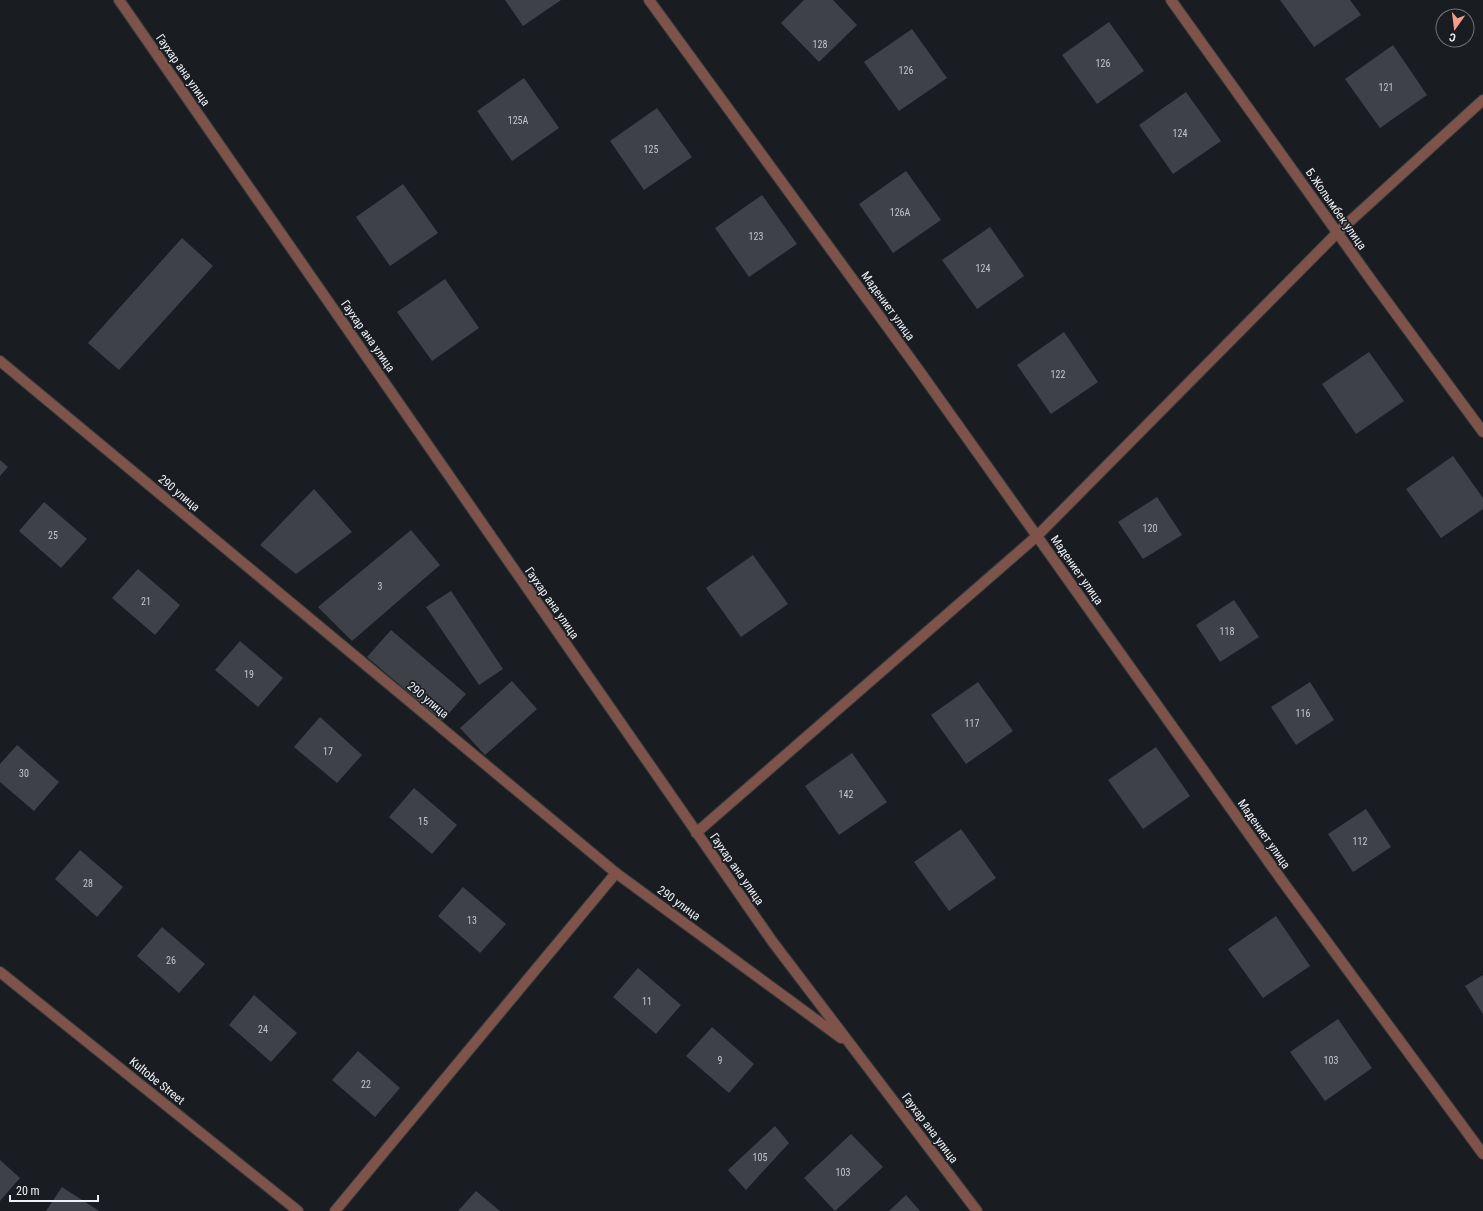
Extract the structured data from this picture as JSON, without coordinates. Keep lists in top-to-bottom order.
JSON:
{
  "streets": {
    "street": [
      "Гаухар ана улица",
      "Б.Жолымбек улица",
      "Мадениет улица",
      "290 улица",
      "Kultobe Street"
    ]
  },
  "crossings": [
    ["Гаухар ана улица", "290 улица"]
  ],
  "house_numbers": [
    "128",
    "126",
    "126",
    "121",
    "125А",
    "124",
    "125",
    "126А",
    "123",
    "124",
    "122",
    "120",
    "25",
    "3",
    "21",
    "118",
    "19",
    "116",
    "117",
    "17",
    "30",
    "142",
    "15",
    "112",
    "28",
    "13",
    "26",
    "11",
    "24",
    "9",
    "103",
    "22",
    "105",
    "103"
  ],
  "scale_bar": "20 m",
  "north": "bottom"
}
